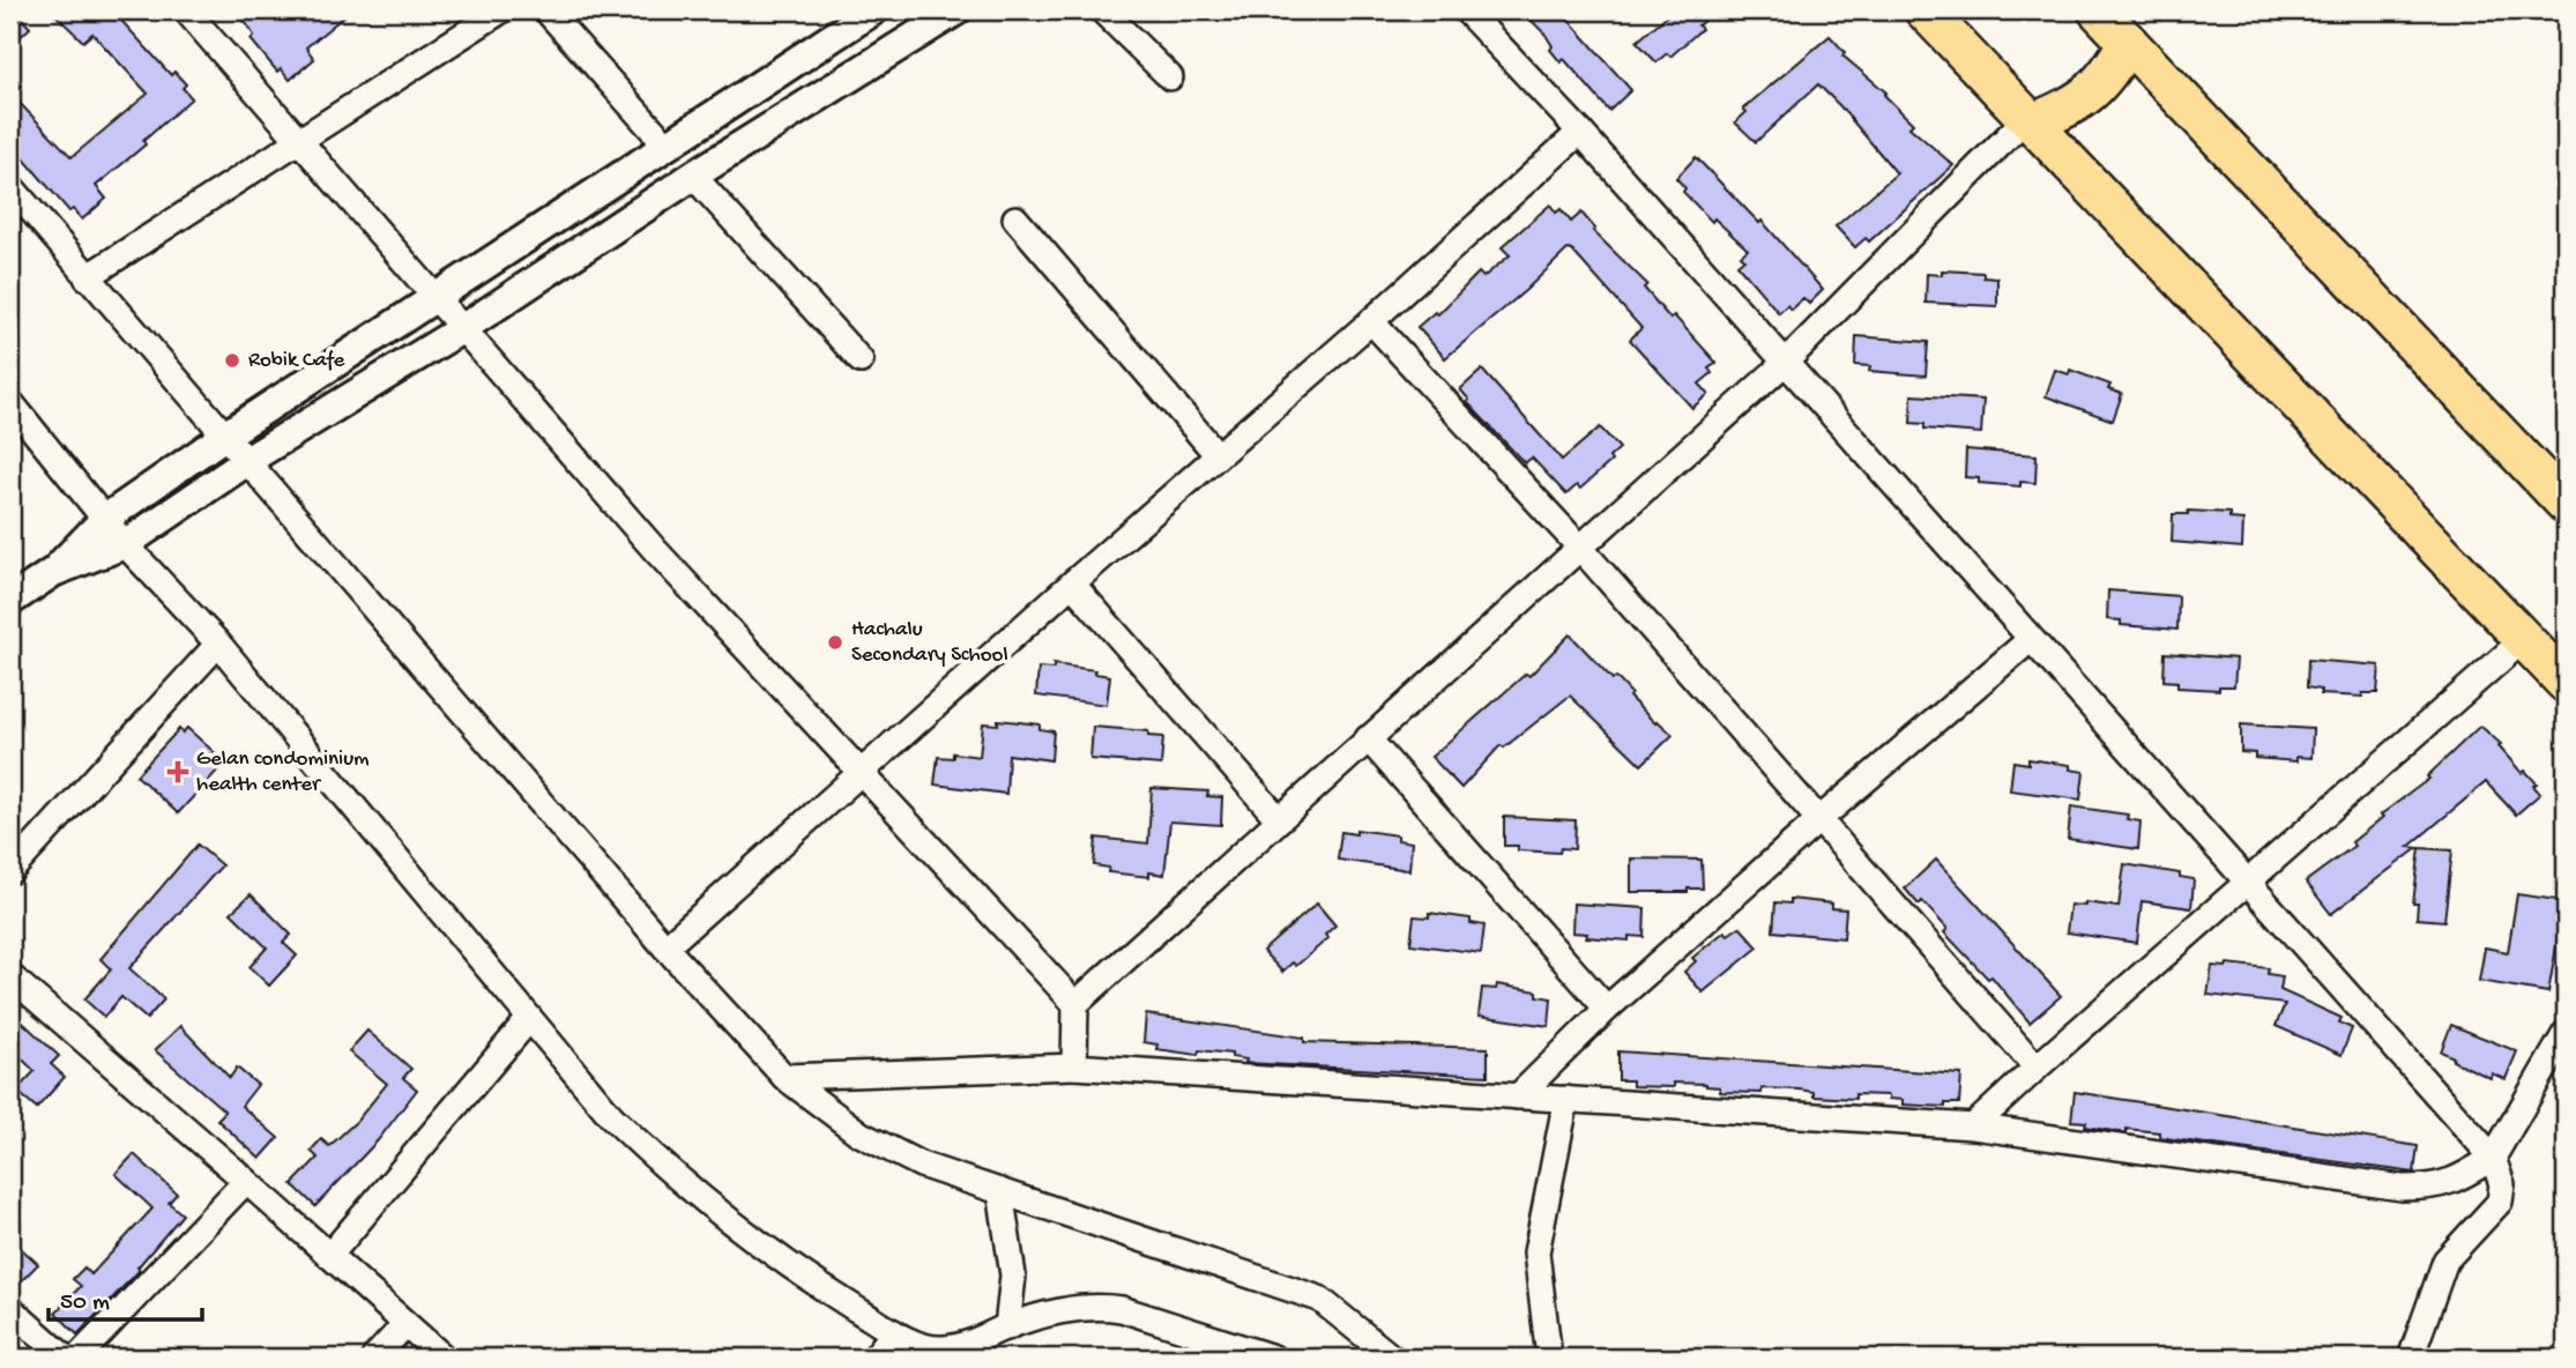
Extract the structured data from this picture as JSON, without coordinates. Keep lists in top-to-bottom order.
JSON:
{
  "places": {
    "other": ["Robik Cafe", "Hachalu Secondary School"],
    "health": ["Gelan condominium health center"]
  },
  "scale_bar": "50 m"
}
